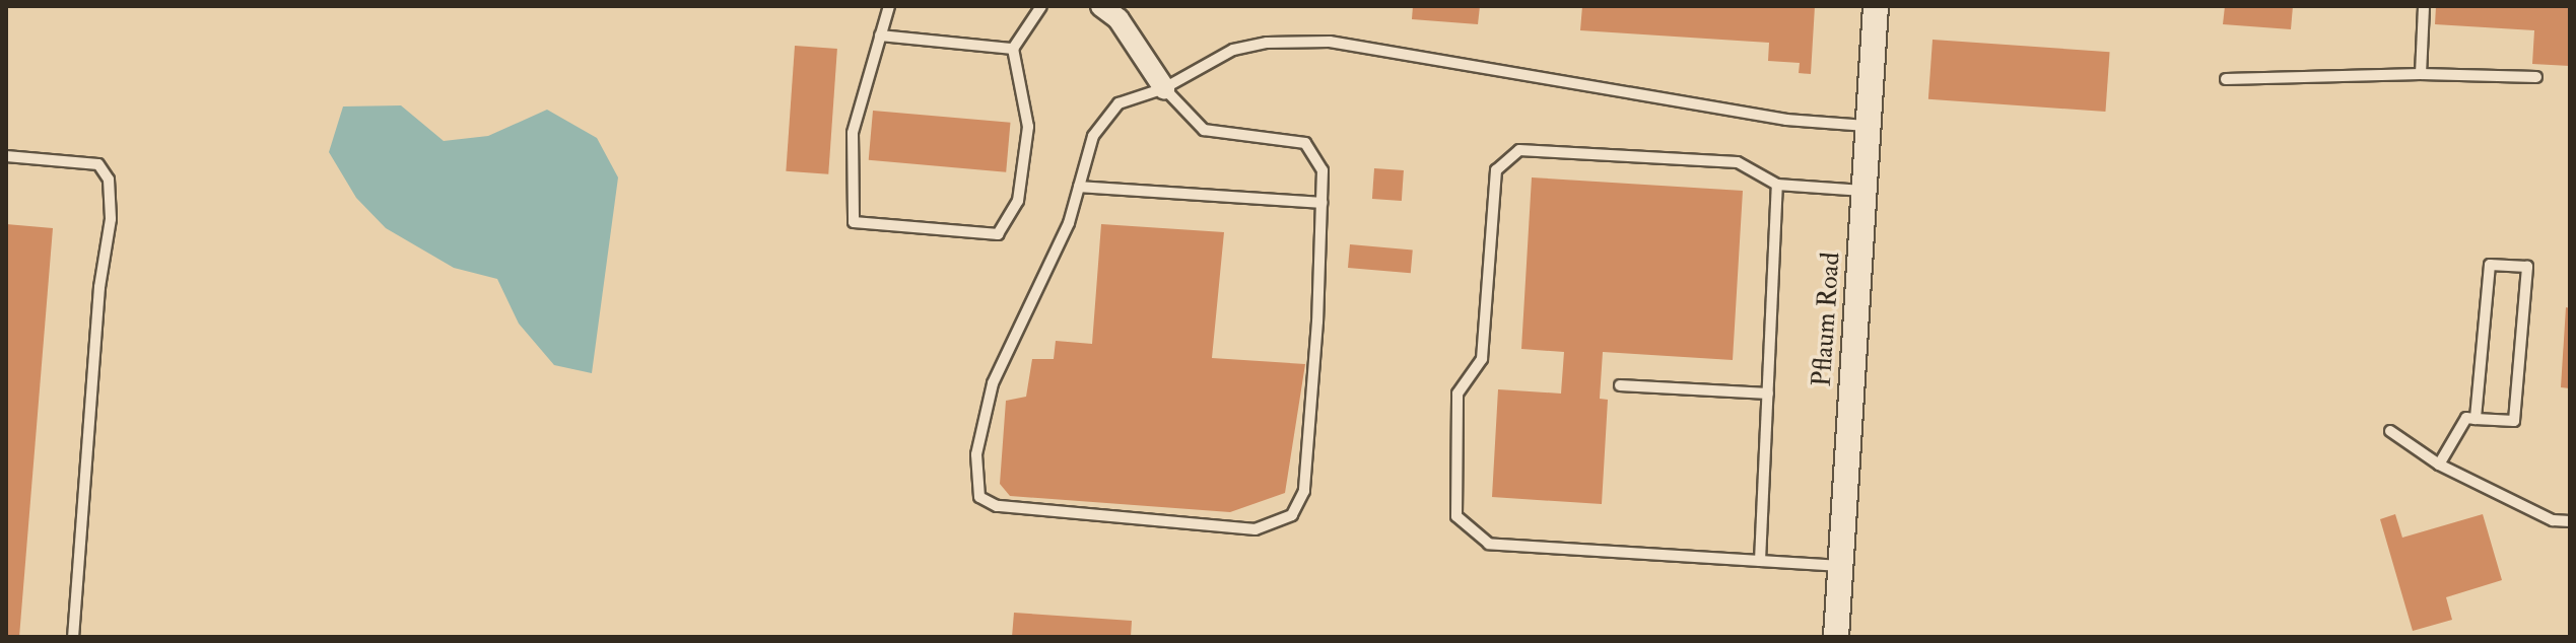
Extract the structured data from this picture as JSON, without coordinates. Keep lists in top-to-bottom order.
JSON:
{
  "streets": {
    "street": ["Pflaum Road"]
  }
}
